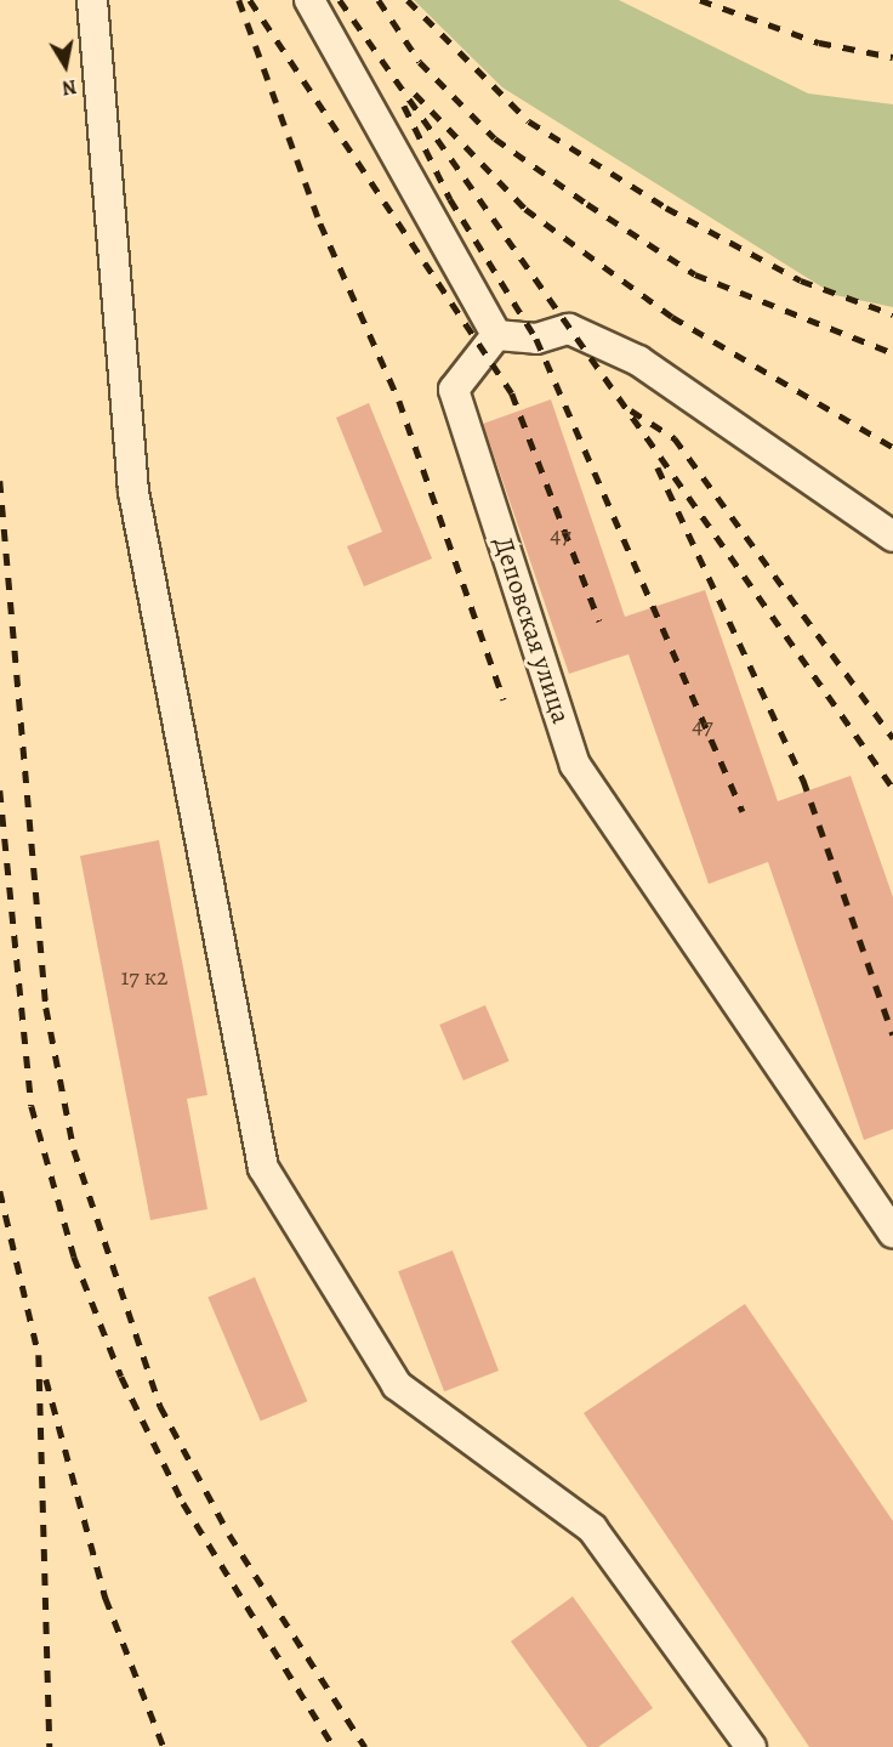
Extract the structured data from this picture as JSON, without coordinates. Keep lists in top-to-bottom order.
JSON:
{
  "streets": {
    "street": ["Деповская улица"]
  },
  "house_numbers": ["47", "47", "17 к2"],
  "north": "bottom"
}
